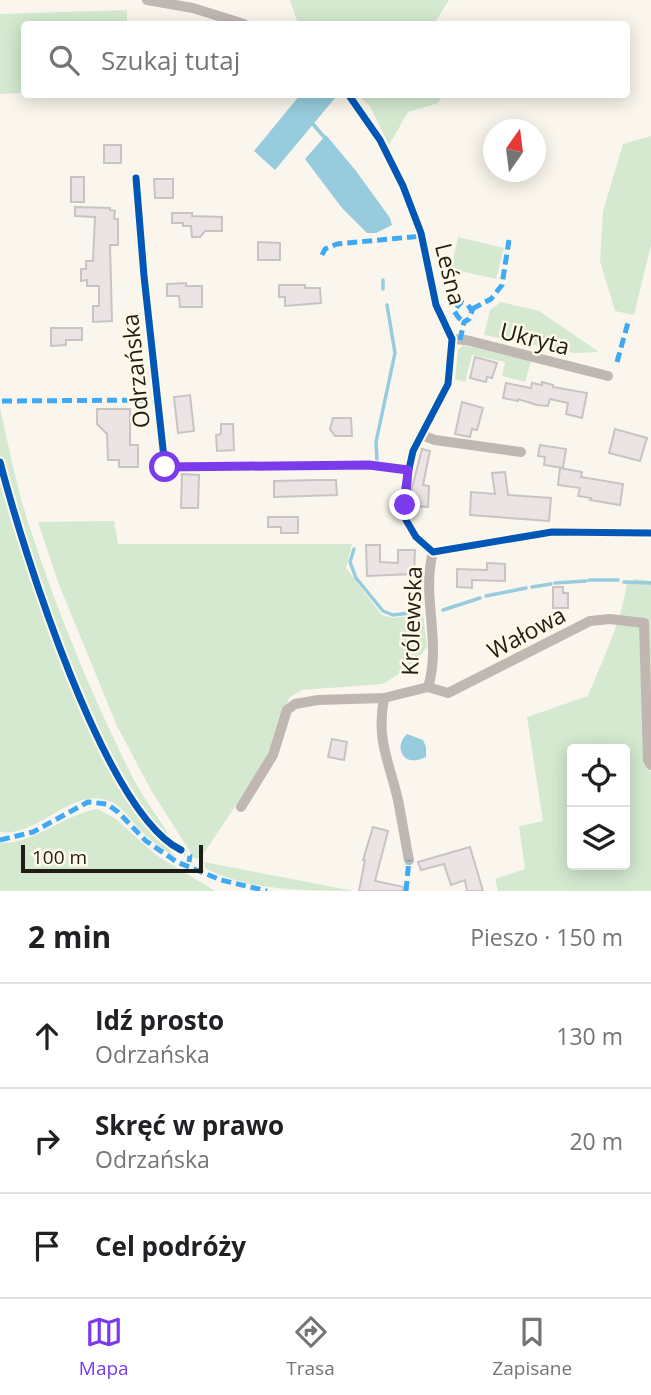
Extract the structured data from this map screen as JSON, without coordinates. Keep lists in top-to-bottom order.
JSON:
{
  "streets": {
    "street": [
      "Leśna",
      "Ukryta",
      "Odrzańska",
      "Królewska",
      "Wałowa"
    ]
  },
  "crossings": [
    ["Leśna", "Ukryta"],
    ["Leśna", "Odrzańska"],
    ["Królewska", "Wałowa"]
  ],
  "scale_bar": "100 m",
  "north": "top",
  "page": {
    "search": "Szukaj tutaj",
    "scale": "100 m",
    "heading": ["2 min", "Pieszo · 150 m"],
    "list": [
      ["Idź prosto", "Odrzańska", "130 m"],
      ["Skręć w prawo", "Odrzańska", "20 m"],
      "Cel podróży"
    ],
    "nav": ["Mapa", "Trasa", "Zapisane"]
  }
}
